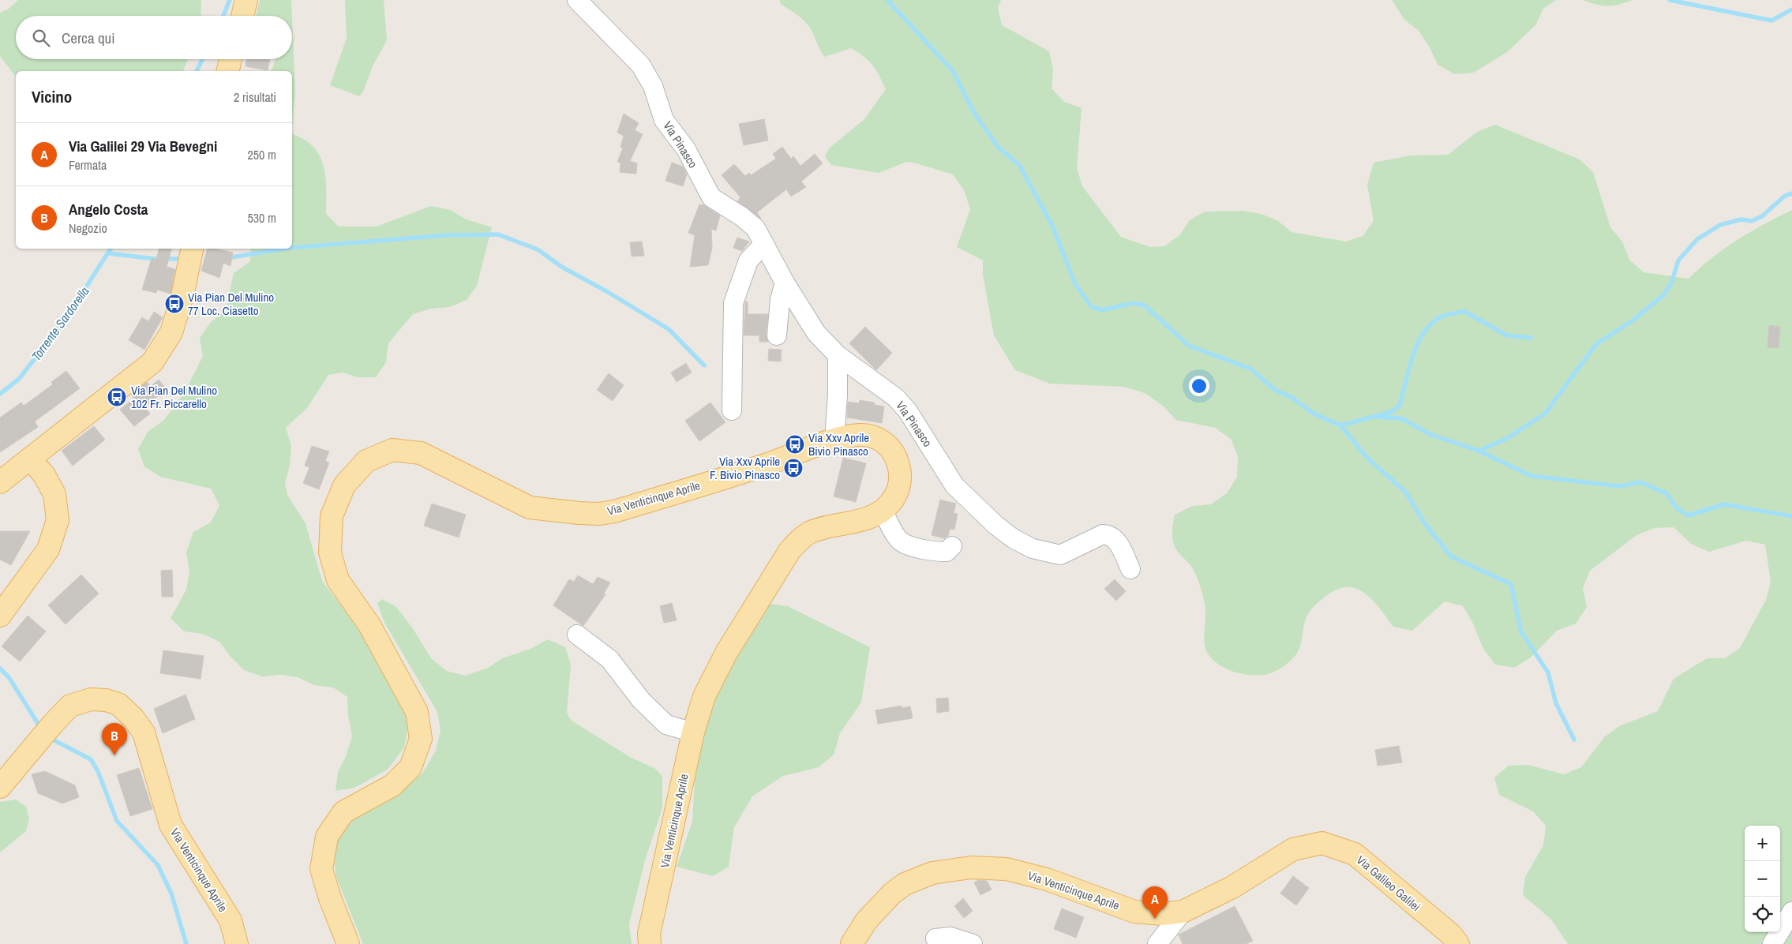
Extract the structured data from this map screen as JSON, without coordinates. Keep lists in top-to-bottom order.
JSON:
{
  "streets": {
    "main road": ["Via Venticinque Aprile", "Via Galileo Galilei"],
    "street": ["Via Pinasco"]
  },
  "crossings": [
    ["Via Venticinque Aprile", "Via Galileo Galilei"]
  ],
  "water": ["Torrente Sardorella"],
  "places": {
    "bus stop": [
      "Via Pian Del Mulino 77 Loc. Ciasetto",
      "Via Pian Del Mulino 102 Fr. Piccarello",
      "Via Xxv Aprile Bivio Pinasco",
      "Via Xxv Aprile F. Bivio Pinasco"
    ]
  },
  "page": {
    "search": "Cerca qui",
    "heading": ["Vicino", "2 risultati"],
    "list": [
      {
        "mark": "A",
        "name": "Via Galilei 29 Via Bevegni",
        "note": "Fermata",
        "value": "250 m"
      },
      {
        "mark": "B",
        "name": "Angelo Costa",
        "note": "Negozio",
        "value": "530 m"
      }
    ],
    "pins": ["B", "A"],
    "map_buttons": ["+", "−"]
  }
}
